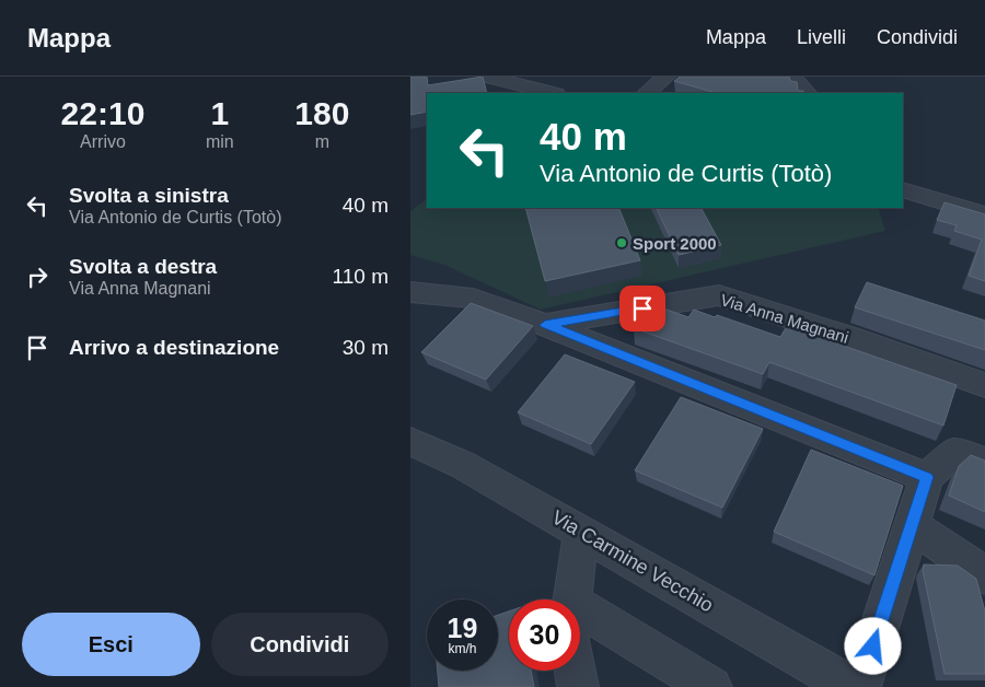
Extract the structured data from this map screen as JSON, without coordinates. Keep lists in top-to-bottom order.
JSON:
{
  "streets": {
    "street": ["Via Anna Magnani", "Via Carmine Vecchio"]
  },
  "places": ["Sport 2000"],
  "page": {
    "header": "Mappa",
    "nav": ["Mappa", "Livelli", "Condividi"],
    "eta": [
      "22:10",
      "Arrivo",
      "1",
      "min",
      "180",
      "m"
    ],
    "turn": ["40 m", "Via Antonio de Curtis (Totò)"],
    "list": [
      {
        "name": "Svolta a sinistra",
        "note": "Via Antonio de Curtis (Totò)",
        "value": "40 m"
      },
      {
        "name": "Svolta a destra",
        "note": "Via Anna Magnani",
        "value": "110 m"
      },
      {
        "name": "Arrivo a destinazione",
        "value": "30 m"
      }
    ],
    "speed": "19 km/h",
    "limit": "30",
    "buttons": ["Esci", "Condividi"]
  }
}
